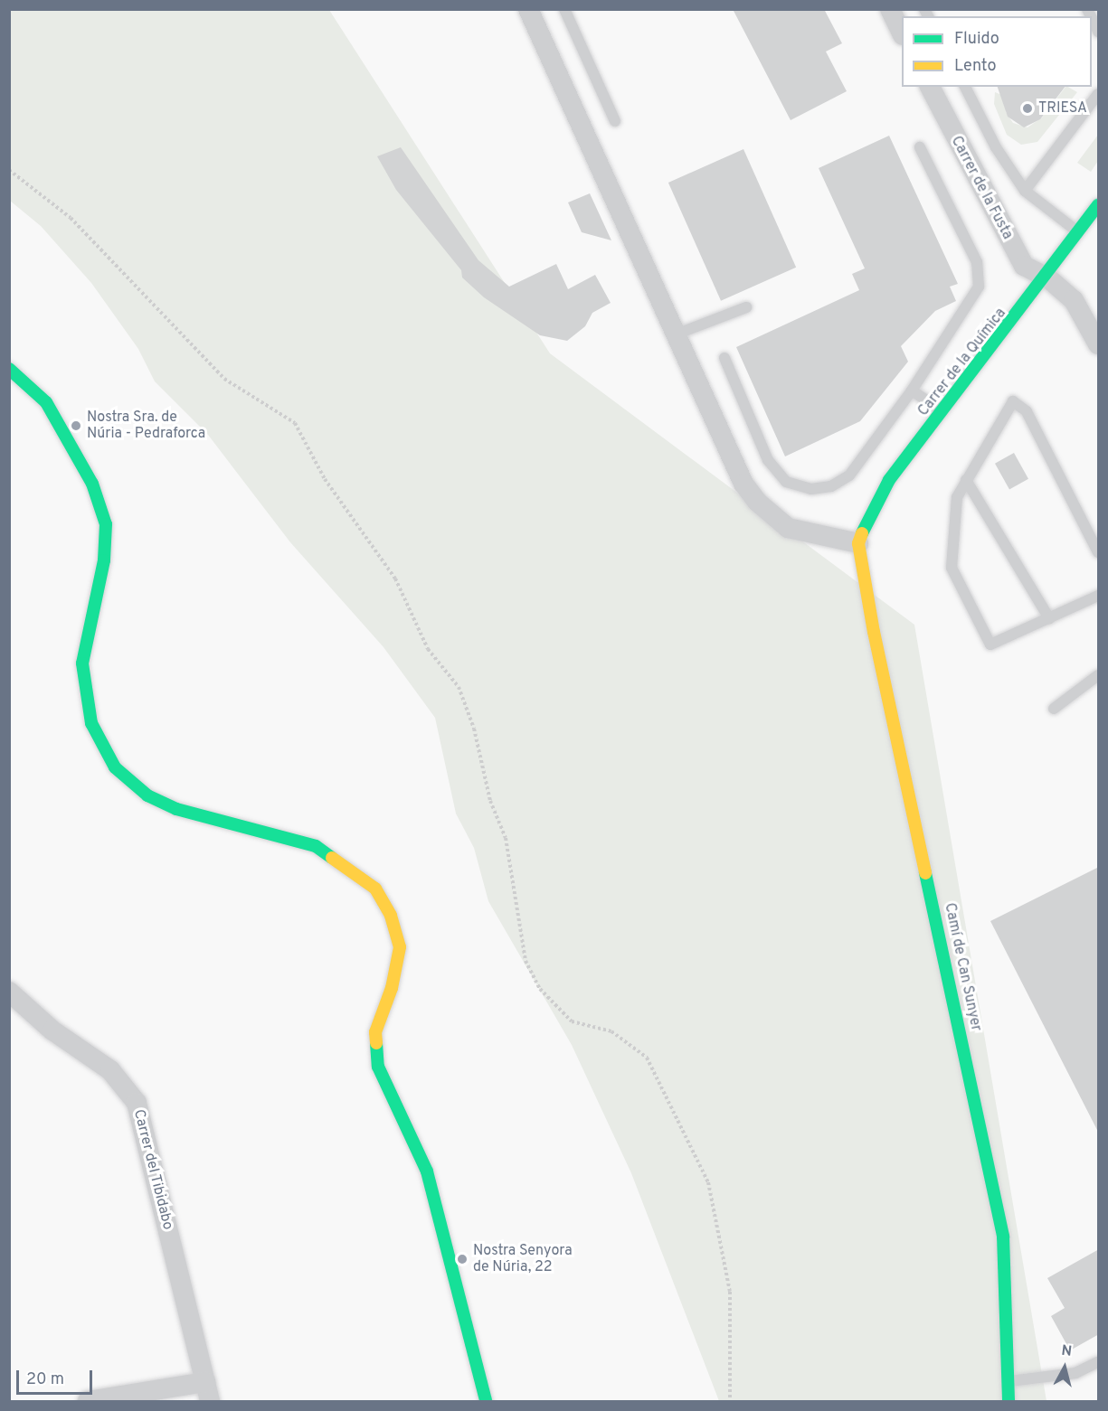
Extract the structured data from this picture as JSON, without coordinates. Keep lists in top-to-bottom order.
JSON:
{
  "streets": {
    "street": [
      "Carrer de la Fusta",
      "Carrer de la Química",
      "Camí de Can Sunyer",
      "Carrer del Tibidabo"
    ]
  },
  "crossings": [
    ["Carrer de la Fusta", "Carrer de la Química"],
    ["Carrer de la Química", "Camí de Can Sunyer"]
  ],
  "places": ["TRIESA", "Nostra Sra. de Núria - Pedraforca", "Nostra Senyora de Núria, 22"],
  "legend": ["Fluido", "Lento"],
  "scale_bar": "20 m",
  "north": "top"
}
